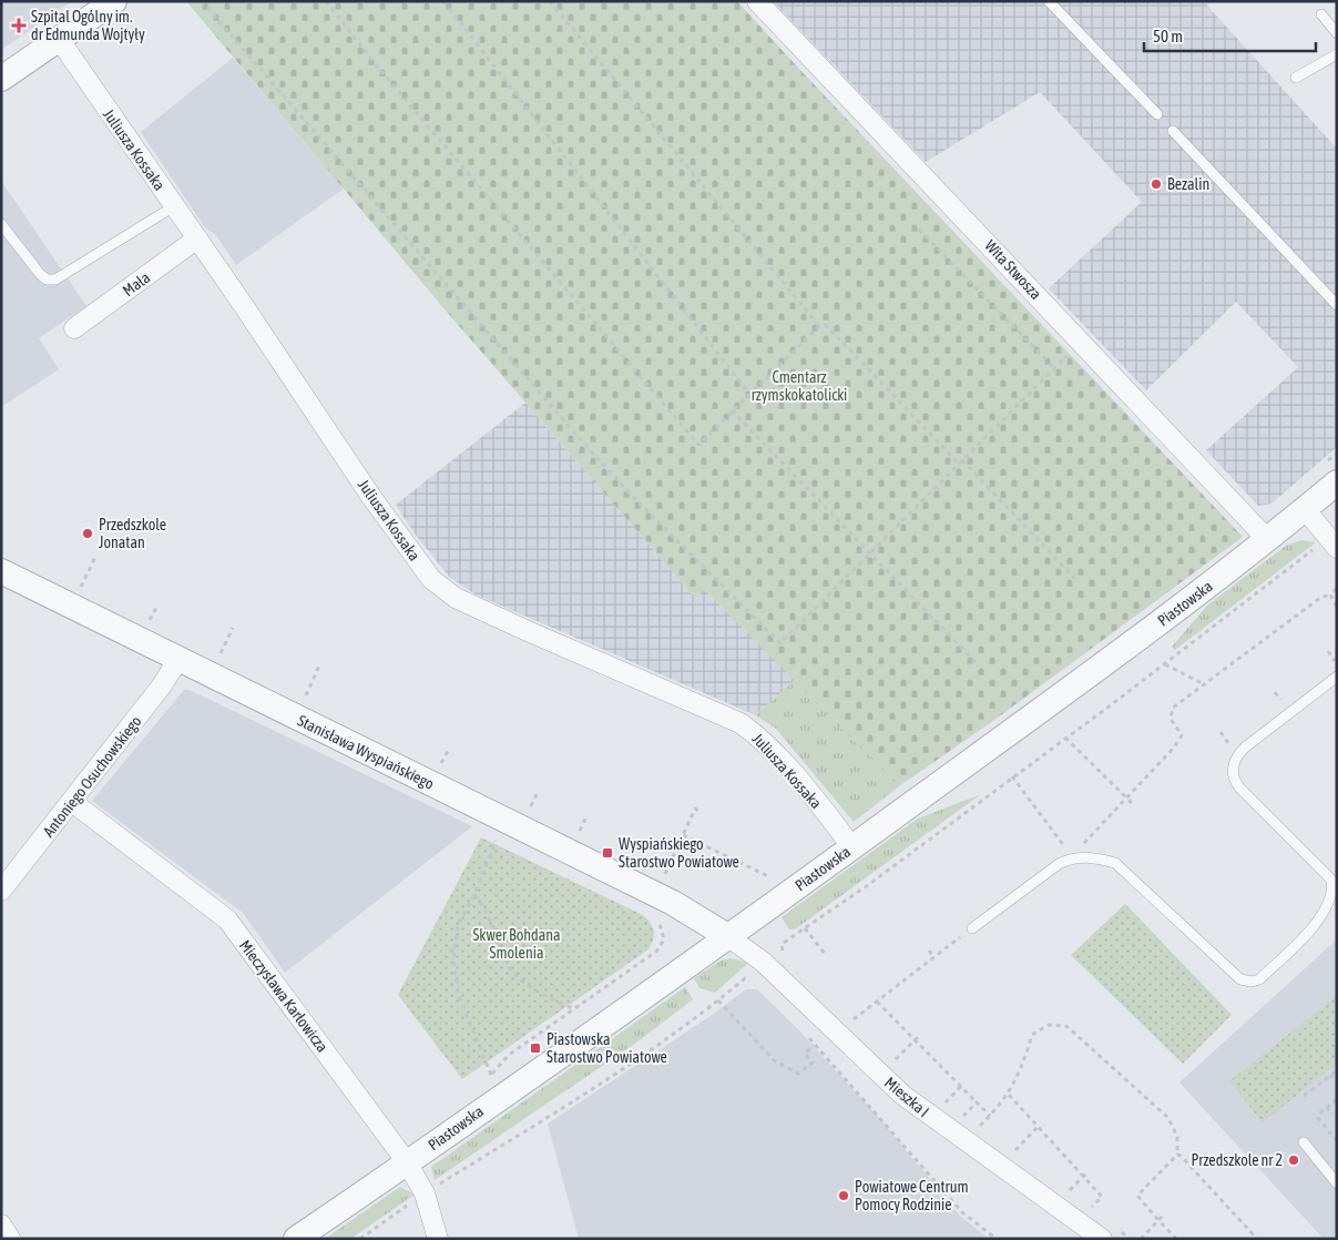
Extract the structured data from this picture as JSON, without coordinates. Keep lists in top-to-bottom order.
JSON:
{
  "streets": {
    "street": [
      "Juliusza Kossaka",
      "Wita Stwosza",
      "Mała",
      "Piastowska",
      "Stanisława Wyspiańskiego",
      "Antoniego Osuchowskiego",
      "Mieczysława Karłowicza",
      "Mieszka I"
    ]
  },
  "crossings": [
    ["Juliusza Kossaka", "Mała"],
    ["Juliusza Kossaka", "Piastowska"],
    ["Wita Stwosza", "Piastowska"],
    ["Piastowska", "Stanisława Wyspiańskiego"],
    ["Piastowska", "Mieczysława Karłowicza"],
    ["Piastowska", "Mieszka I"],
    ["Stanisława Wyspiańskiego", "Antoniego Osuchowskiego"],
    ["Stanisława Wyspiańskiego", "Mieszka I"],
    ["Antoniego Osuchowskiego", "Mieczysława Karłowicza"]
  ],
  "parks": ["Cmentarz rzymskokatolicki", "Skwer Bohdana Smolenia"],
  "places": {
    "health": ["Szpital Ogólny im. dr Edmunda Wojtyły"],
    "other": [
      "Bezalin",
      "Przedszkole Jonatan",
      "Przedszkole nr 2",
      "Powiatowe Centrum Pomocy Rodzinie"
    ],
    "transit": ["Wyspiańskiego Starostwo Powiatowe", "Piastowska Starostwo Powiatowe"]
  },
  "scale_bar": "50 m"
}
